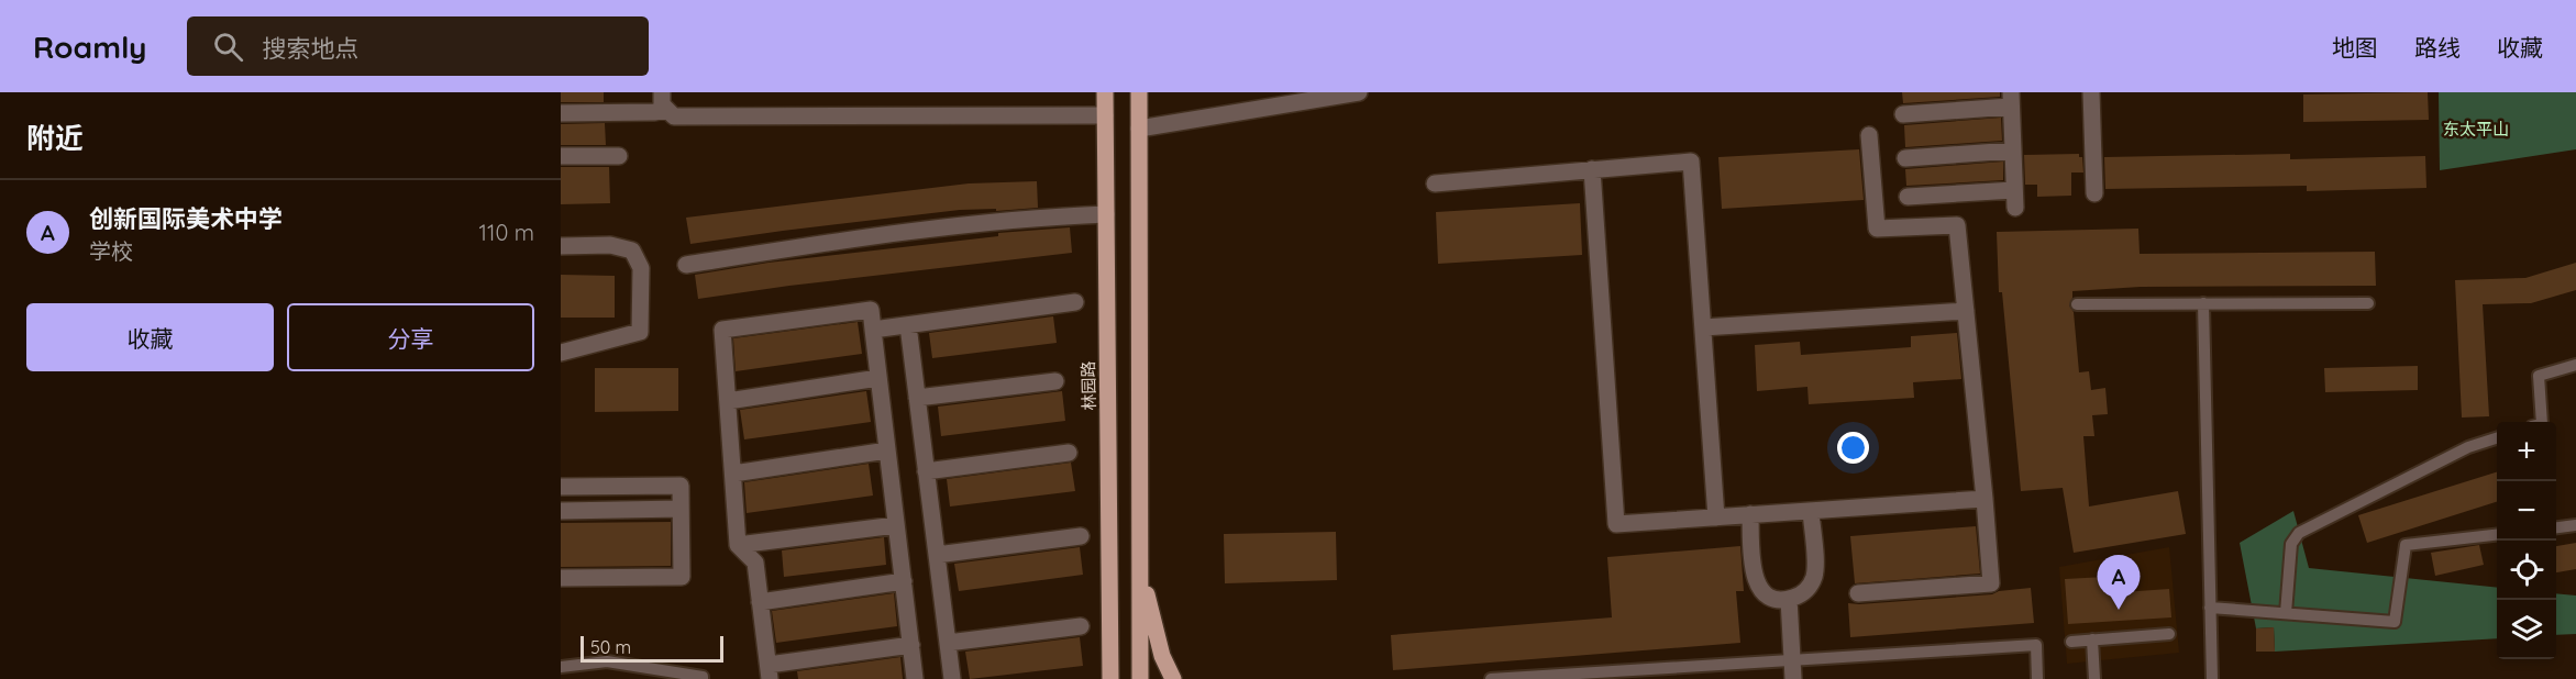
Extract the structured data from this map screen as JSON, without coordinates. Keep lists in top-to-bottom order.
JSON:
{
  "streets": {
    "main road": ["林园路"]
  },
  "parks": ["东太平山"],
  "scale_bar": "50 m",
  "page": {
    "header": "Roamly",
    "search": "搜索地点",
    "nav": ["地图", "路线", "收藏"],
    "heading": "附近",
    "list": [
      {
        "mark": "A",
        "name": "创新国际美术中学",
        "note": "学校",
        "value": "110 m"
      }
    ],
    "buttons": ["收藏", "分享"],
    "map_buttons": ["+", "−"],
    "pins": "A",
    "scale": "50 m"
  }
}
